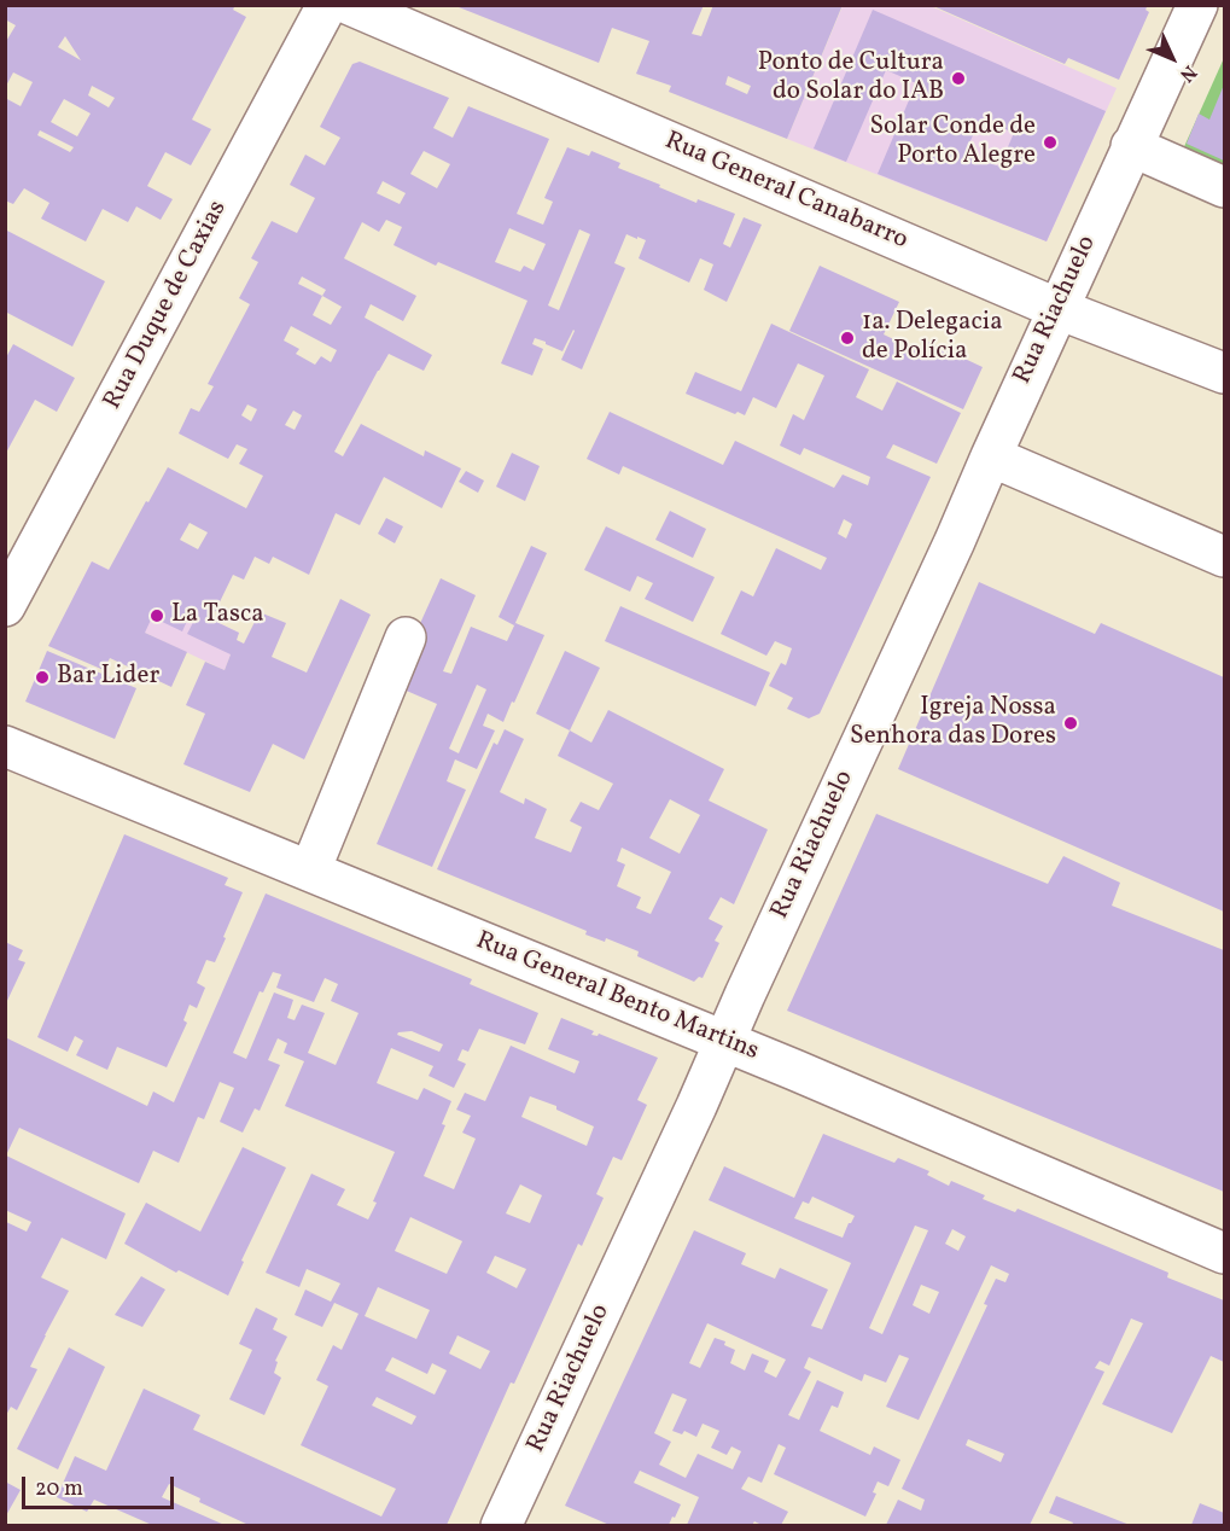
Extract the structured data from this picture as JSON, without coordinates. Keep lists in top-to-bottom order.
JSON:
{
  "streets": {
    "street": [
      "Rua General Canabarro",
      "Rua Duque de Caxias",
      "Rua Riachuelo",
      "Rua General Bento Martins"
    ]
  },
  "crossings": [
    ["Rua General Canabarro", "Rua Riachuelo"],
    ["Rua Riachuelo", "Rua General Bento Martins"]
  ],
  "places": [
    "Ponto de Cultura do Solar do IAB",
    "Solar Conde de Porto Alegre",
    "1a. Delegacia de Polícia",
    "La Tasca",
    "Bar Lider",
    "Igreja Nossa Senhora das Dores"
  ],
  "scale_bar": "20 m",
  "north": "bottom right"
}
